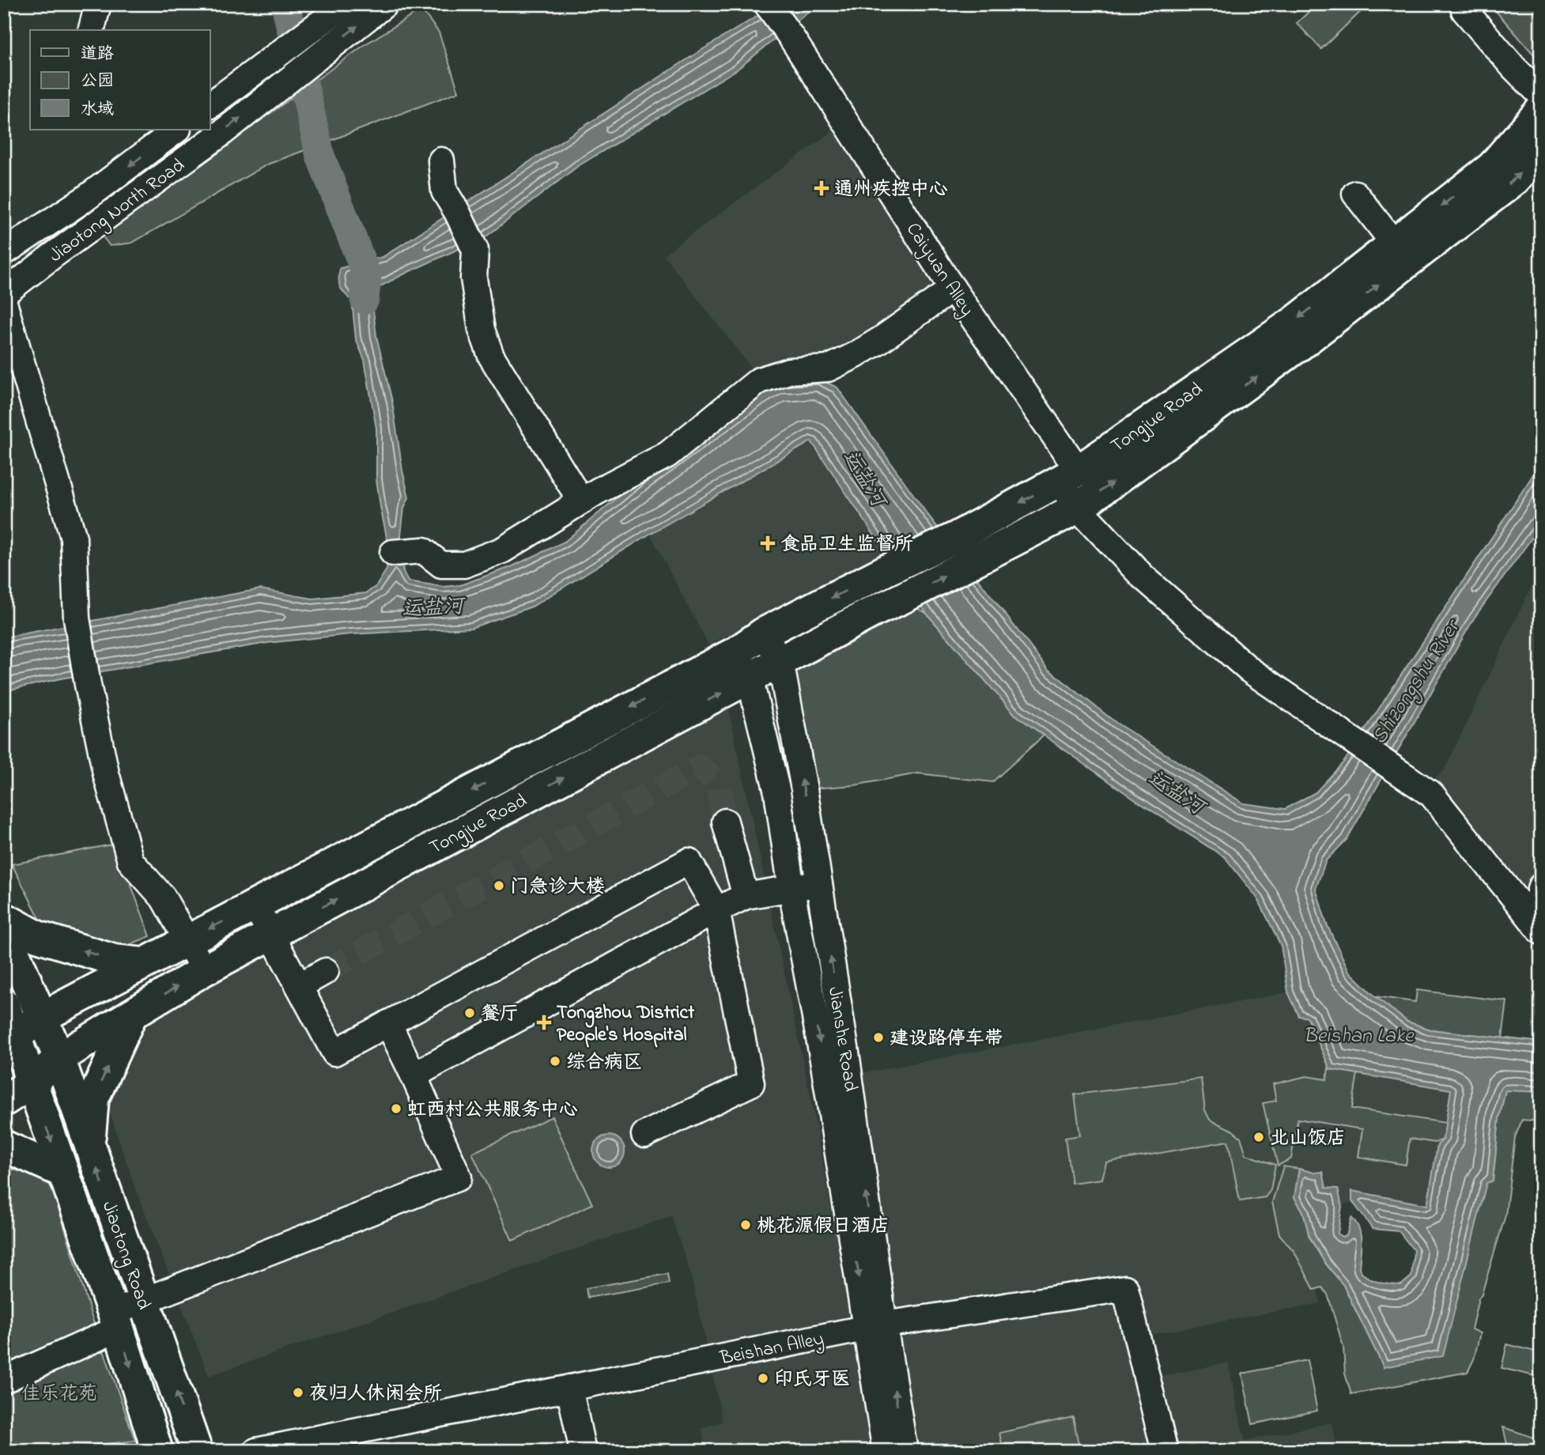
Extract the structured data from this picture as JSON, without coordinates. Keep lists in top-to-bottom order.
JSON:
{
  "streets": {
    "main road": ["Tongjue Road", "Jiaotong Road"],
    "street": [
      "Jiaotong North Road",
      "Caiyuan Alley",
      "Jianshe Road",
      "Beishan Alley"
    ]
  },
  "crossings": [
    ["Caiyuan Alley", "Tongjue Road"],
    ["Tongjue Road", "Jianshe Road"],
    ["Tongjue Road", "Jiaotong Road"],
    ["Jianshe Road", "Beishan Alley"]
  ],
  "water": ["运盐河", "Shizongshu River", "Beishan Lake"],
  "parks": ["佳乐花苑"],
  "places": {
    "health": ["通州疾控中心", "食品卫生监督所", "Tongzhou District People's Hospital"],
    "other": [
      "门急诊大楼",
      "餐厅",
      "建设路停车带",
      "综合病区",
      "虹西村公共服务中心",
      "北山饭店",
      "桃花源假日酒店",
      "印氏牙医",
      "夜归人休闲会所"
    ]
  },
  "legend": ["道路", "公园", "水域"]
}
